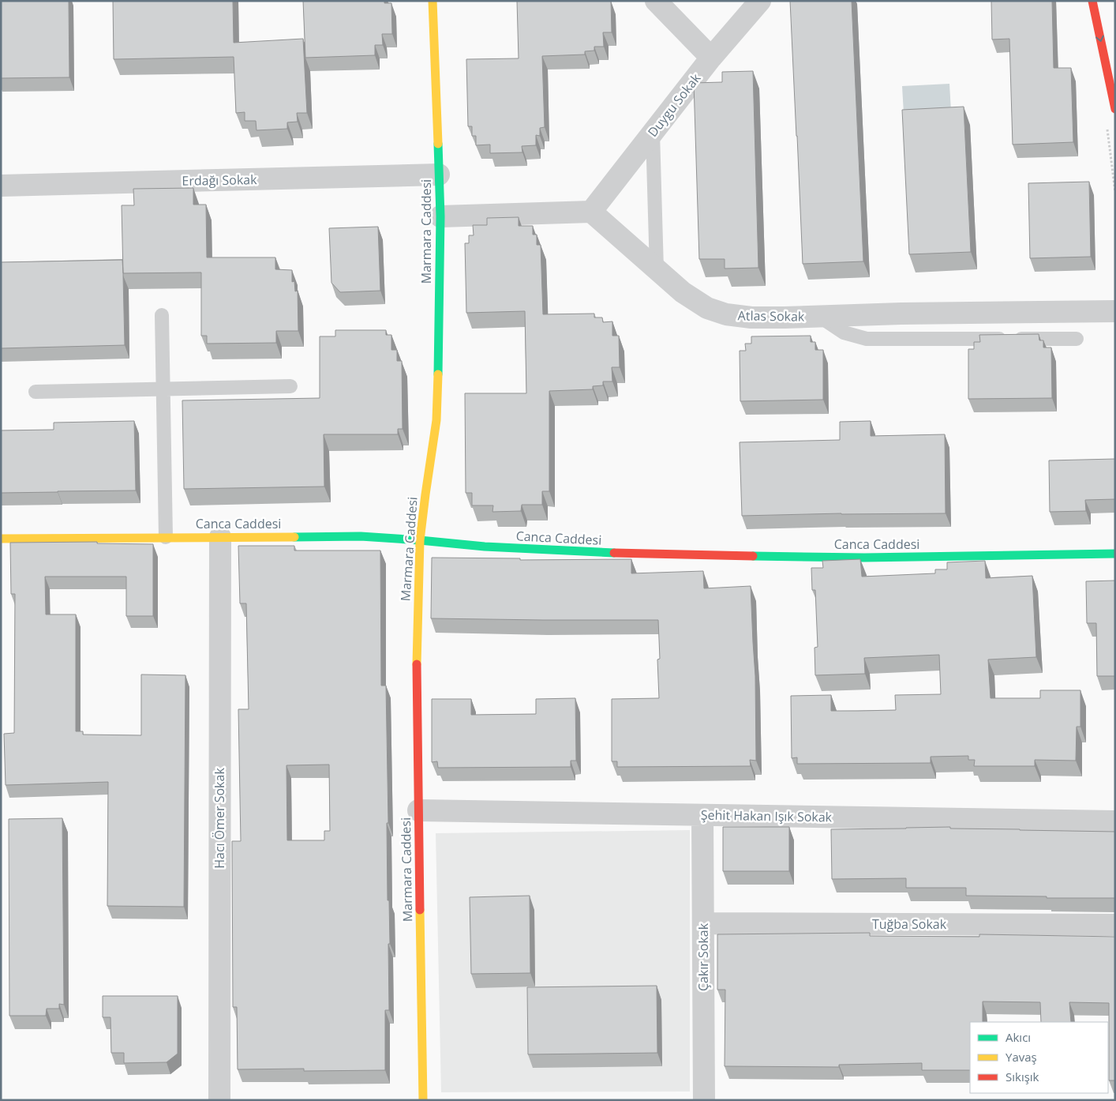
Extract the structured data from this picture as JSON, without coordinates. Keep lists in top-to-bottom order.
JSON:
{
  "streets": {
    "street": [
      "Duygu Sokak",
      "Erdağı Sokak",
      "Marmara Caddesi",
      "Atlas Sokak",
      "Canca Caddesi",
      "Şehit Hakan Işık Sokak",
      "Hacı Ömer Sokak",
      "Tuğba Sokak",
      "Çakır Sokak"
    ]
  },
  "crossings": [
    ["Duygu Sokak", "Atlas Sokak"],
    ["Erdağı Sokak", "Marmara Caddesi"],
    ["Marmara Caddesi", "Canca Caddesi"],
    ["Marmara Caddesi", "Şehit Hakan Işık Sokak"],
    ["Canca Caddesi", "Hacı Ömer Sokak"],
    ["Şehit Hakan Işık Sokak", "Çakır Sokak"],
    ["Tuğba Sokak", "Çakır Sokak"]
  ],
  "legend": ["Akıcı", "Yavaş", "Sıkışık"]
}
